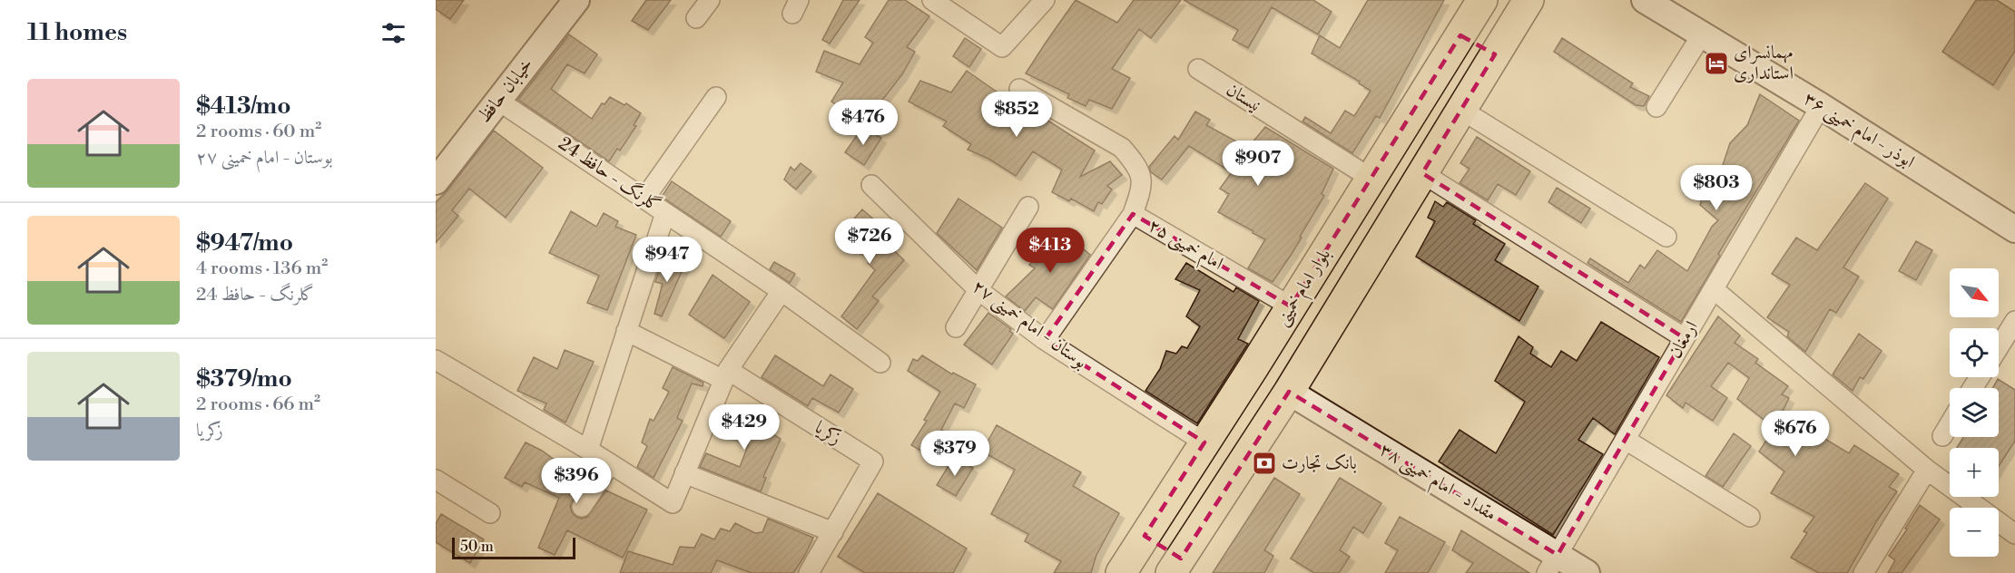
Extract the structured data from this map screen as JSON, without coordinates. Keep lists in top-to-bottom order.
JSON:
{
  "streets": {
    "main road": ["بلوار امام خمینی"],
    "street": [
      "خیابان حافظ",
      "نیستان",
      "ابوذر - امام خمینی ۳۶",
      "گلرنگ - حافظ 24",
      "امام خمینی ۲۵",
      "بوستان - امام خمینی ۲۷",
      "ارمغان",
      "زکریا",
      "مقداد - امام خمینی ۳۸"
    ]
  },
  "crossings": [
    ["خیابان حافظ", "گلرنگ - حافظ 24"],
    ["نیستان", "بلوار امام خمینی"],
    ["ابوذر - امام خمینی ۳۶", "ارمغان"],
    ["امام خمینی ۲۵", "بلوار امام خمینی"],
    ["بلوار امام خمینی", "بوستان - امام خمینی ۲۷"],
    ["ارمغان", "مقداد - امام خمینی ۳۸"]
  ],
  "places": {
    "hotel": ["مهمانسرای استانداری"],
    "bank": ["بانک تجارت"]
  },
  "scale_bar": "50 m",
  "north": "bottom right",
  "page": {
    "heading": "11 homes",
    "list": [
      {
        "name": "$413/mo",
        "note": "2 rooms · 60 m² · بوستان - امام خمینی ۲۷"
      },
      {
        "name": "$947/mo",
        "note": "4 rooms · 136 m² · گلرنگ - حافظ 24"
      },
      {
        "name": "$379/mo",
        "note": "2 rooms · 66 m² · زکریا"
      }
    ],
    "price": [
      "$852",
      "$476",
      "$907",
      "$803",
      "$726",
      "$413",
      "$947",
      "$429",
      "$676",
      "$379",
      "$396"
    ],
    "map_buttons": ["+", "−"],
    "scale": "50 m"
  }
}
